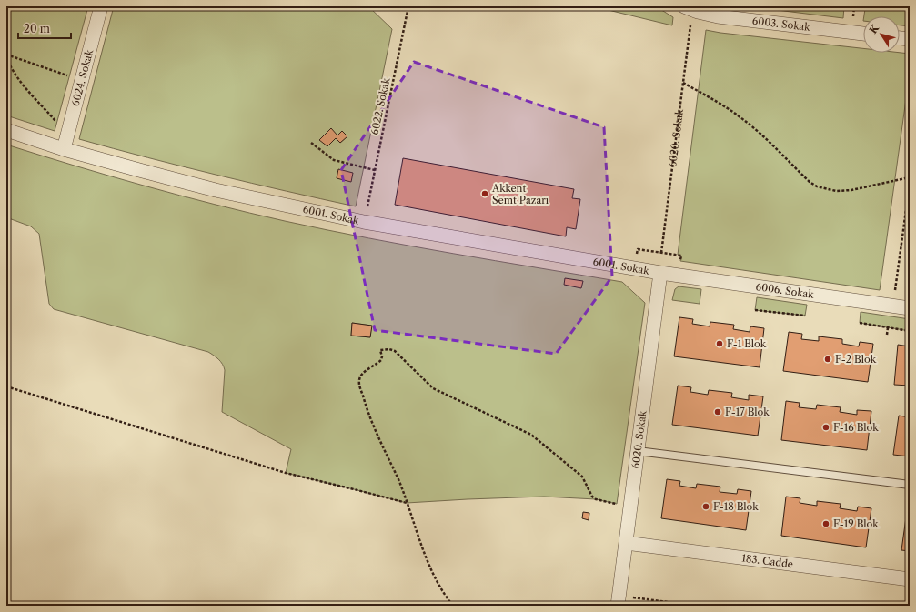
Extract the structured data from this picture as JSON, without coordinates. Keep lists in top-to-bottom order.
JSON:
{
  "streets": {
    "street": [
      "6003. Sokak",
      "6024. Sokak",
      "6020. Sokak",
      "6001. Sokak",
      "6006. Sokak",
      "183. Cadde"
    ],
    "path": ["6022. Sokak"]
  },
  "crossings": [
    ["6024. Sokak", "6001. Sokak"],
    ["6020. Sokak", "6001. Sokak"],
    ["6020. Sokak", "6006. Sokak"],
    ["6020. Sokak", "183. Cadde"],
    ["6001. Sokak", "6006. Sokak"]
  ],
  "places": [
    "Akkent Semt Pazarı",
    "F-1 Blok",
    "F-2 Blok",
    "F-17 Blok",
    "F-16 Blok",
    "F-18 Blok",
    "F-19 Blok"
  ],
  "scale_bar": "20 m",
  "north": "top left"
}
